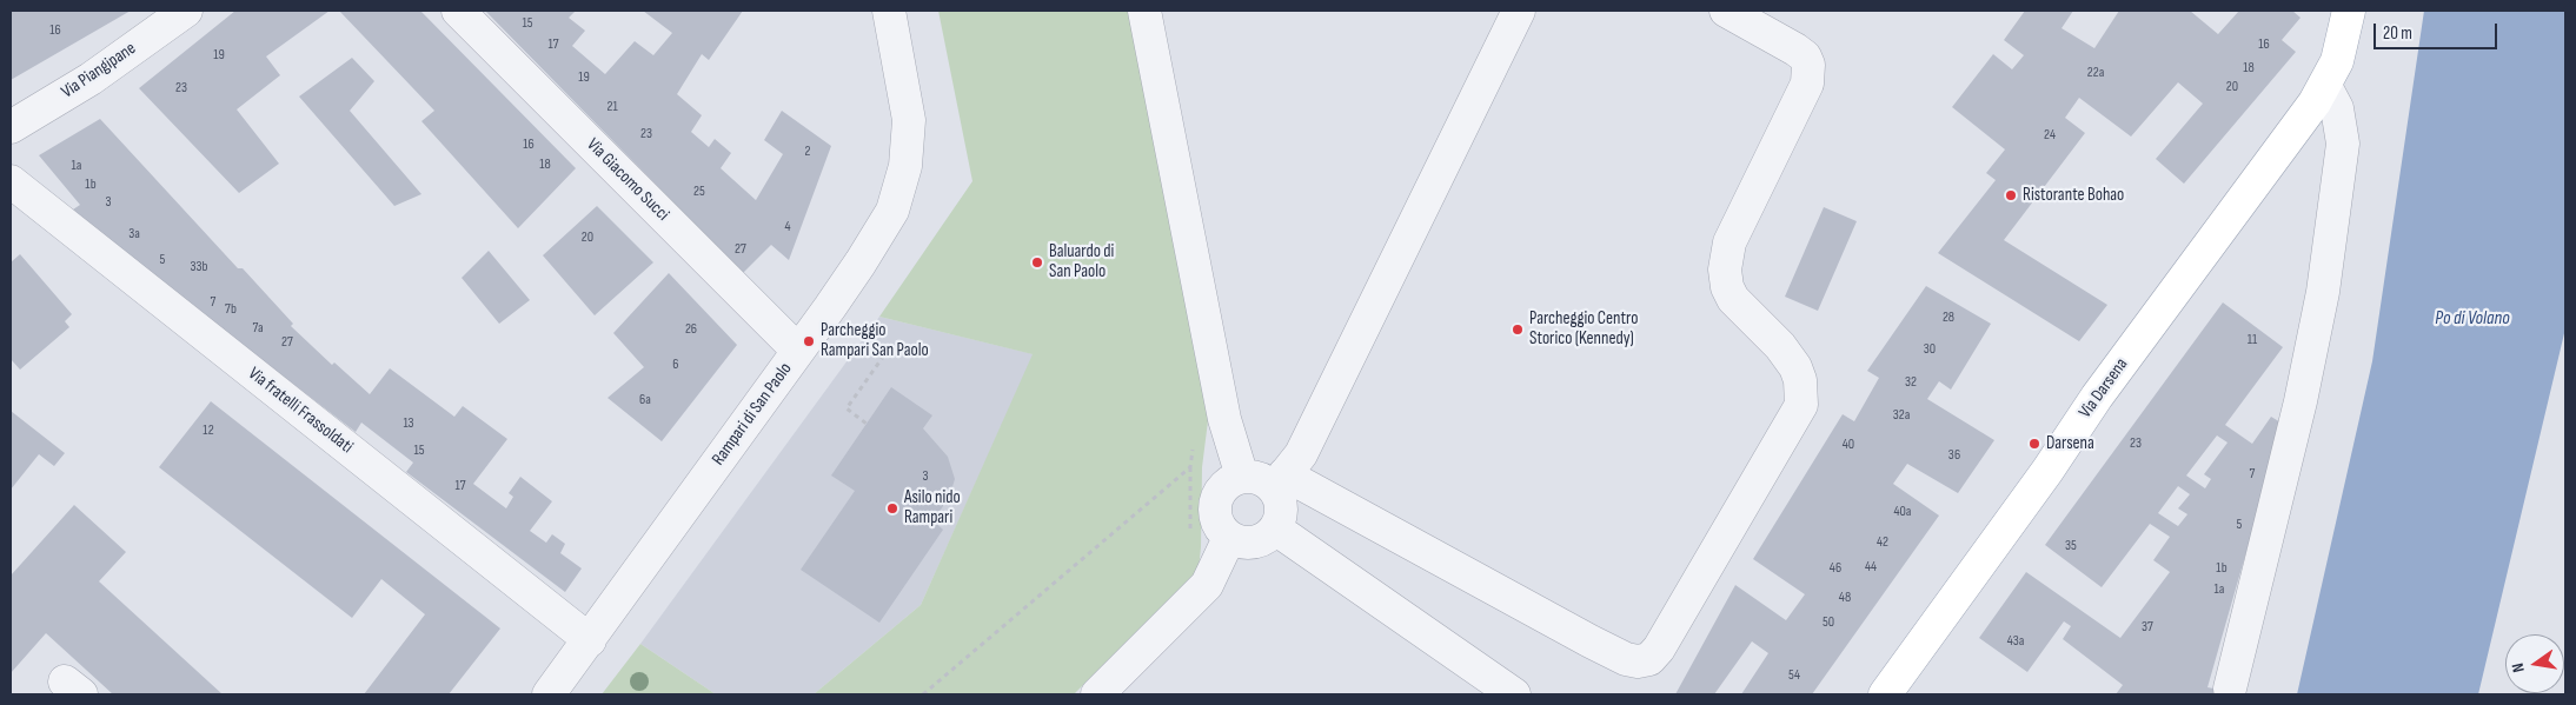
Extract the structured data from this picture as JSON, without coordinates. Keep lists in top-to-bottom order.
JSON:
{
  "streets": {
    "main road": ["Via Darsena"],
    "street": [
      "Via Piangipane",
      "Via Giacomo Succi",
      "Via fratelli Frassoldati",
      "Rampari di San Paolo"
    ]
  },
  "crossings": [
    ["Via Giacomo Succi", "Rampari di San Paolo"],
    ["Via fratelli Frassoldati", "Rampari di San Paolo"]
  ],
  "water": ["Po di Volano"],
  "places": [
    "Ristorante Bohao",
    "Baluardo di San Paolo",
    "Parcheggio Centro Storico (Kennedy)",
    "Parcheggio Rampari San Paolo",
    "Darsena",
    "Asilo nido Rampari"
  ],
  "house_numbers": [
    "15",
    "16",
    "17",
    "16",
    "19",
    "18",
    "22a",
    "19",
    "20",
    "23",
    "21",
    "23",
    "24",
    "16",
    "2",
    "18",
    "1a",
    "1b",
    "25",
    "3",
    "4",
    "3a",
    "20",
    "27",
    "5",
    "33b",
    "7",
    "7b",
    "28",
    "7a",
    "26",
    "11",
    "27",
    "30",
    "6",
    "32",
    "6a",
    "32a",
    "13",
    "12",
    "23",
    "40",
    "15",
    "36",
    "7",
    "3",
    "17",
    "40a",
    "5",
    "42",
    "35",
    "44",
    "46",
    "1b",
    "1a",
    "48",
    "50",
    "37",
    "43a",
    "54"
  ],
  "scale_bar": "20 m",
  "north": "left"
}
